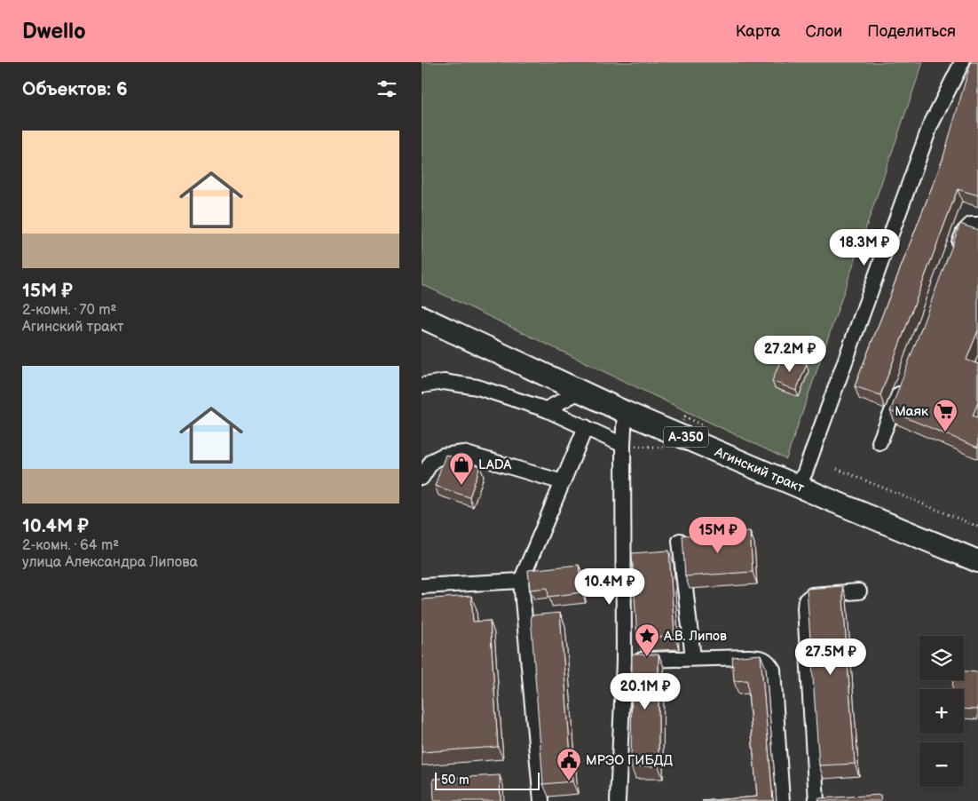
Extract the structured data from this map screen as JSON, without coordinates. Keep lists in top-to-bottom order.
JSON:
{
  "streets": {
    "highway": ["А-350", "Агинский тракт"]
  },
  "places": {
    "supermarket": ["Маяк"],
    "shop": ["LADA"],
    "place": ["А.В. Липов"],
    "public building": ["МРЭО ГИБДД"]
  },
  "scale_bar": "50 m",
  "page": {
    "header": "Dwello",
    "nav": ["Карта", "Слои", "Поделиться"],
    "heading": "Объектов: 6",
    "list": [
      {
        "name": "15M ₽",
        "note": "2-комн. · 70 m² · Агинский тракт"
      },
      {
        "name": "10.4M ₽",
        "note": "2-комн. · 64 m² · улица Александра Липова"
      }
    ],
    "price": [
      "18.3M ₽",
      "27.2M ₽",
      "15M ₽",
      "10.4M ₽",
      "27.5M ₽",
      "20.1M ₽"
    ],
    "map_buttons": ["+", "−"],
    "scale": "50 m"
  }
}
